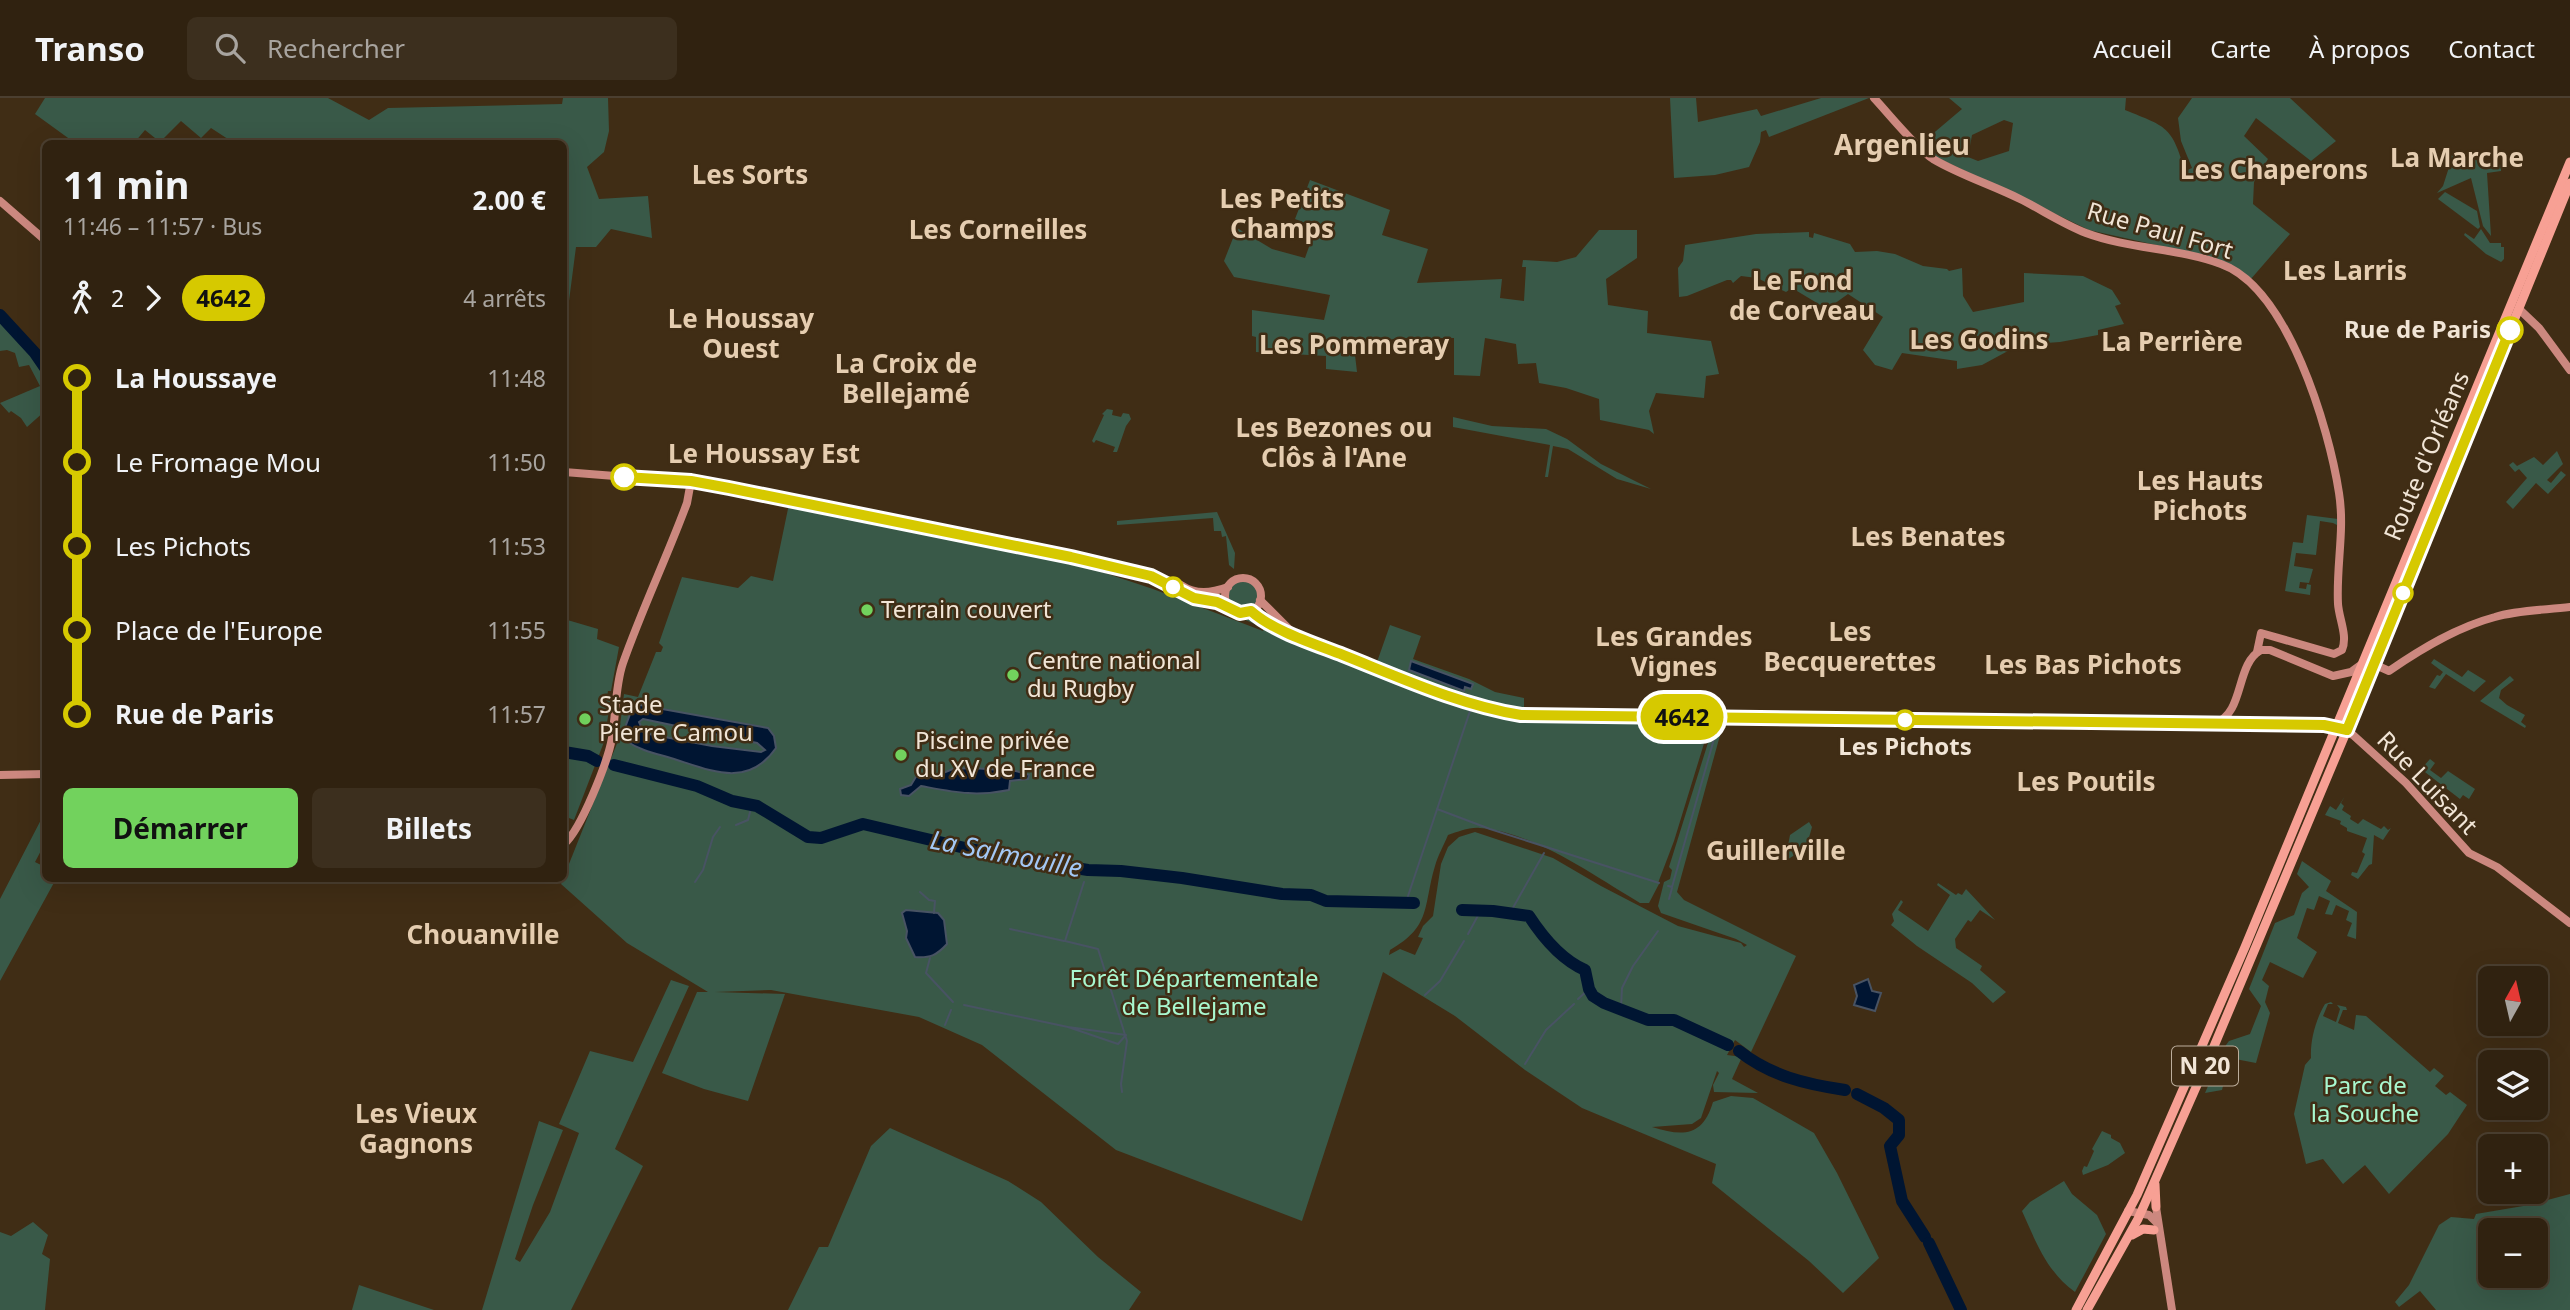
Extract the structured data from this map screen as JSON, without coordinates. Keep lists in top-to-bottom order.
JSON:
{
  "streets": {
    "main road": [
      "Rue Paul Fort",
      "Route d'Orléans",
      "Rue Luisant",
      "N 20"
    ]
  },
  "crossings": [
    ["Route d'Orléans", "Rue Luisant"],
    ["Route d'Orléans", "N 20"]
  ],
  "districts": [
    "Argenlieu",
    "La Marche",
    "Les Chaperons",
    "Les Sorts",
    "Les Petits Champs",
    "Les Corneilles",
    "Les Larris",
    "Le Fond de Corveau",
    "Le Houssay Ouest",
    "Les Godins",
    "La Perrière",
    "Les Pommeray",
    "La Croix de Bellejamé",
    "Les Bezones ou Clôs à l'Ane",
    "Le Houssay Est",
    "Les Hauts Pichots",
    "Les Benates",
    "Les Becquerettes",
    "Les Grandes Vignes",
    "Les Bas Pichots",
    "Les Poutils",
    "Guillerville",
    "Chouanville",
    "Les Vieux Gagnons"
  ],
  "water": ["La Salmouille"],
  "parks": ["Forêt Départementale de Bellejame", "Parc de la Souche"],
  "places": [
    "Rue de Paris",
    "Terrain couvert",
    "Centre national du Rugby",
    "Stade Pierre Camou",
    "Les Pichots",
    "Piscine privée du XV de France"
  ],
  "lines": ["bus line 4642"],
  "north": "top",
  "page": {
    "header": "Transo",
    "search": "Rechercher",
    "nav": [
      "Accueil",
      "Carte",
      "À propos",
      "Contact"
    ],
    "on_map": "4642",
    "heading": ["11 min", "11:46 – 11:57 · Bus", "2.00 €"],
    "legs": ["2", "4642", "4 arrêts"],
    "list": [
      {
        "name": "La Houssaye",
        "value": "11:48"
      },
      {
        "name": "Le Fromage Mou",
        "value": "11:50"
      },
      {
        "name": "Les Pichots",
        "value": "11:53"
      },
      {
        "name": "Place de l'Europe",
        "value": "11:55"
      },
      {
        "name": "Rue de Paris",
        "value": "11:57"
      }
    ],
    "buttons": ["Démarrer", "Billets"],
    "map_buttons": ["+", "−"]
  }
}
